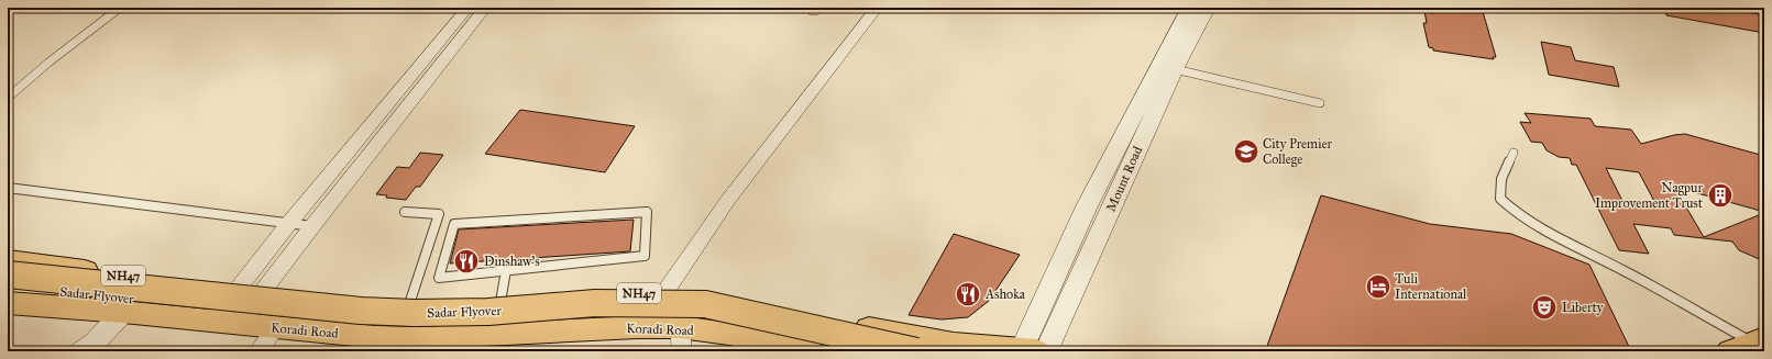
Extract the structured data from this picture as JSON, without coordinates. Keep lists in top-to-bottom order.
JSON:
{
  "streets": {
    "main road": ["NH47", "Sadar Flyover", "Koradi Road"],
    "street": ["Mount Road"]
  },
  "crossings": [
    ["Mount Road", "NH47"]
  ],
  "places": {
    "school or university": ["City Premier College"],
    "building": ["Nagpur Improvement Trust"],
    "restaurant": ["Dinshaw's", "Ashoka"],
    "hotel": ["Tuli International"],
    "theatre": ["Liberty"]
  }
}
